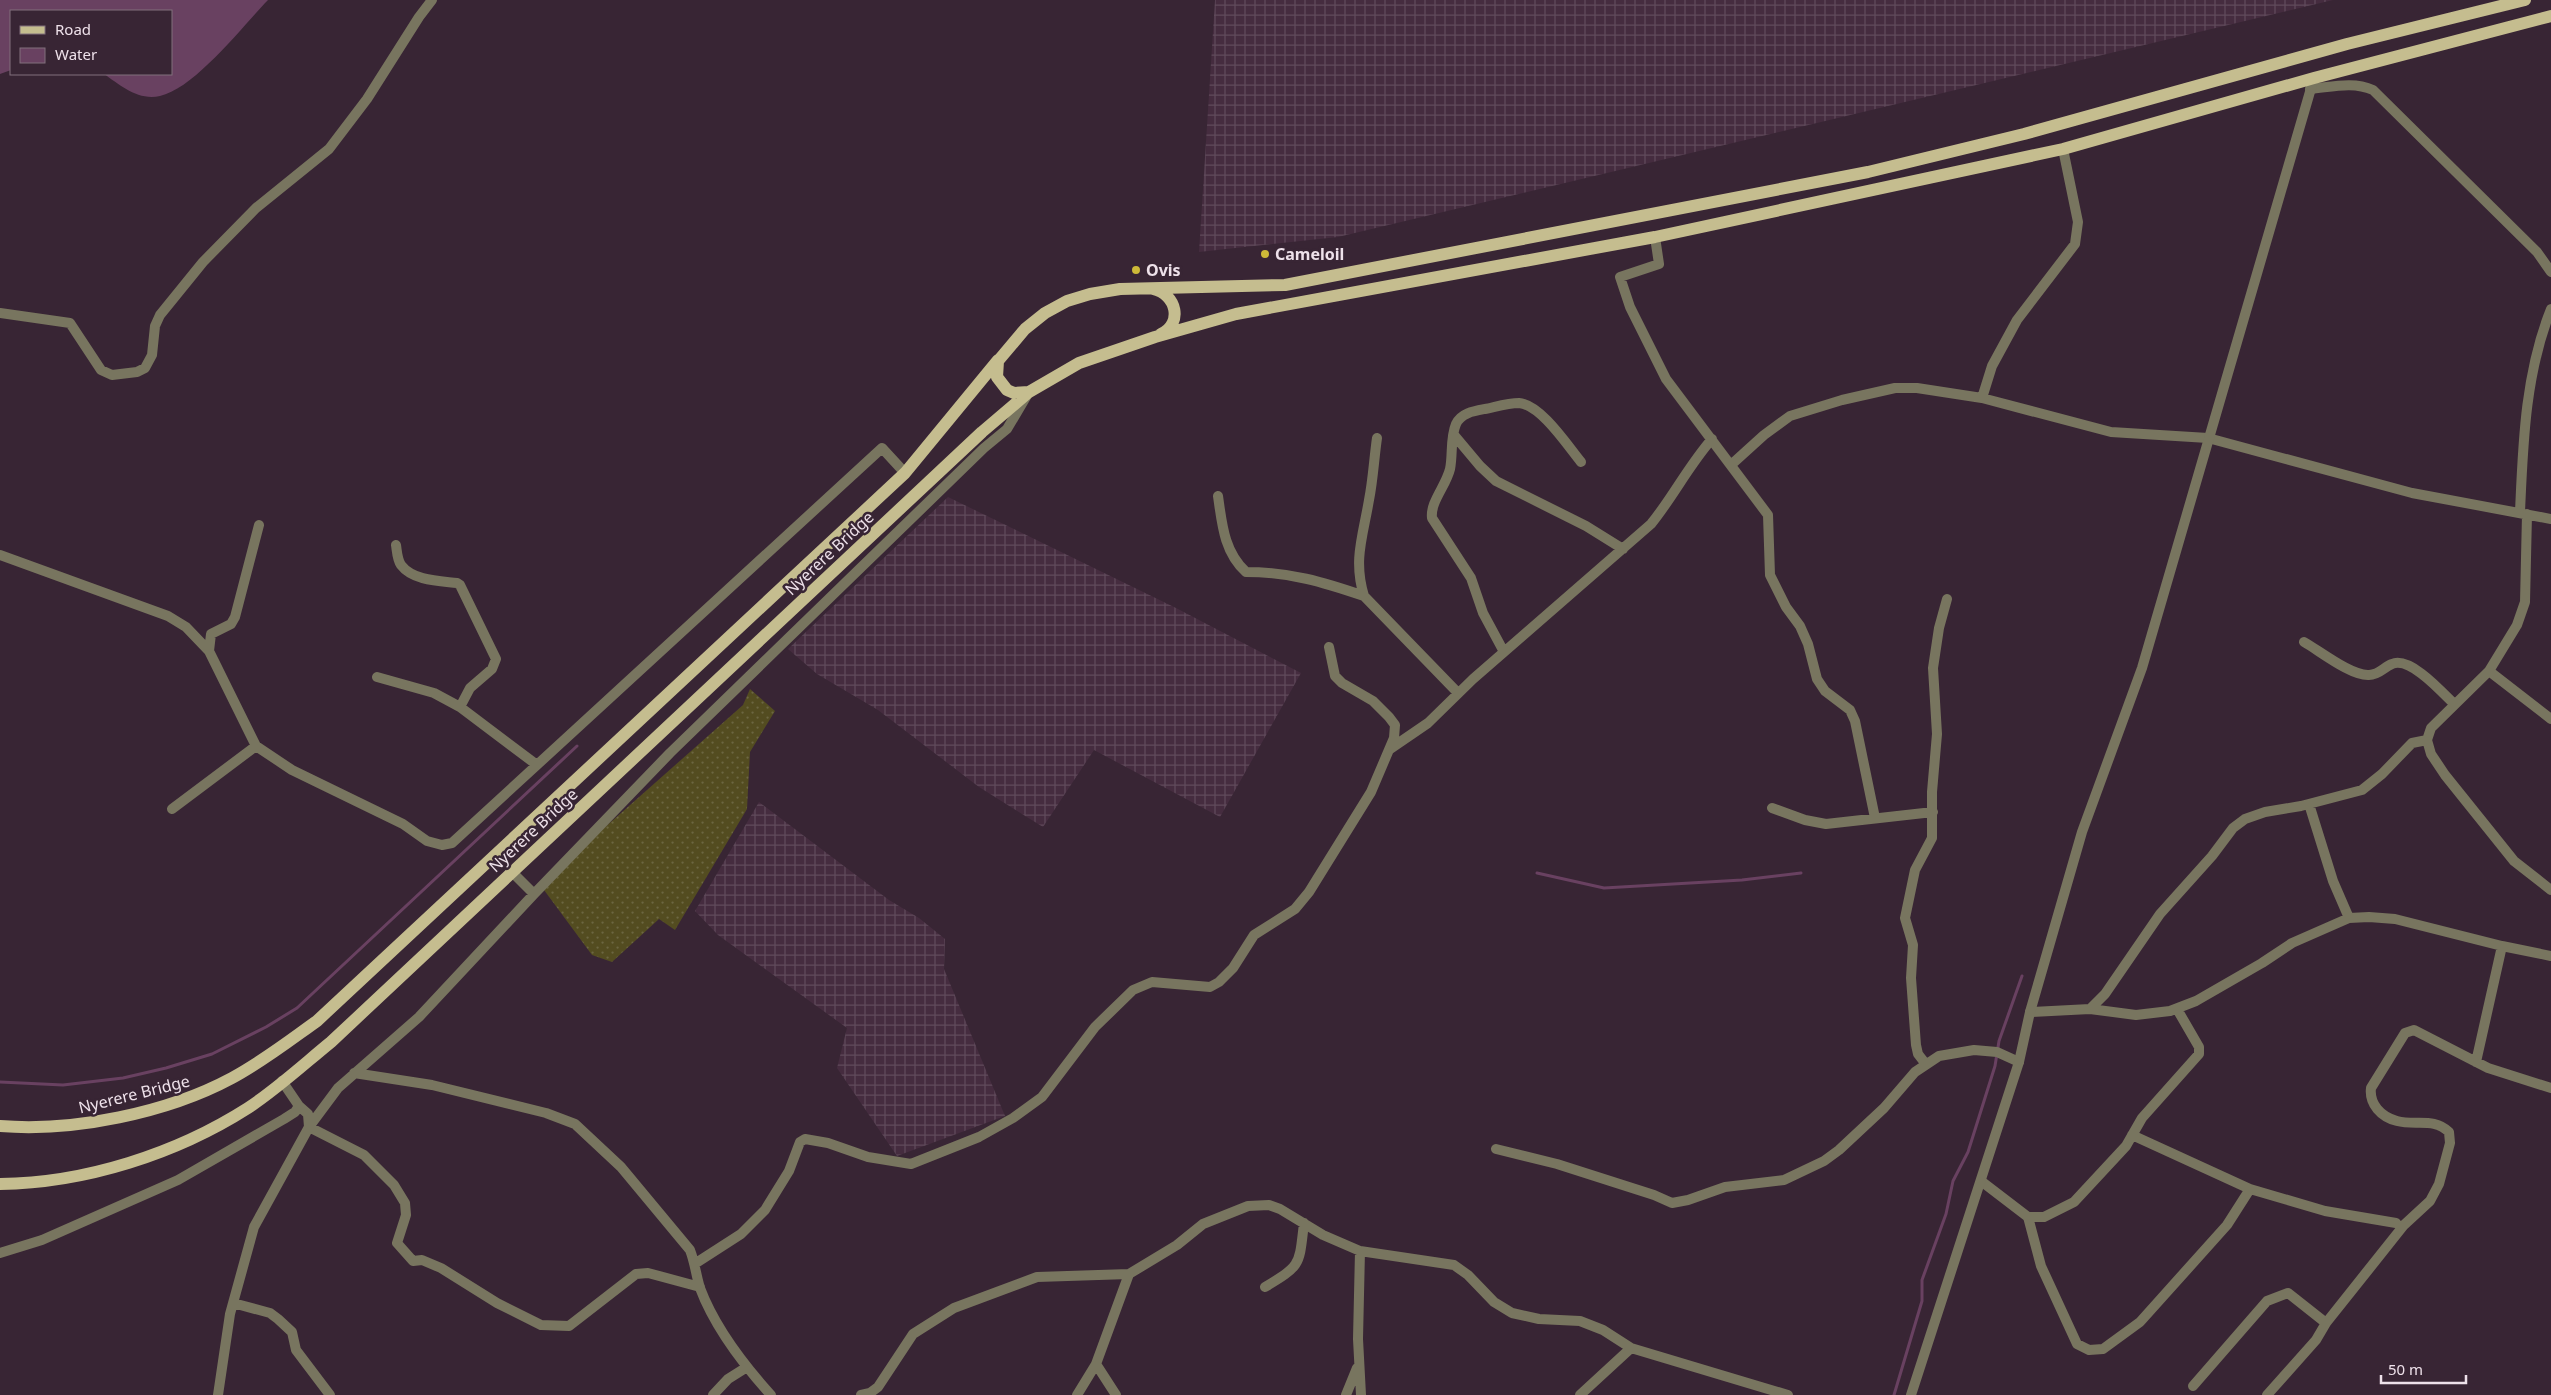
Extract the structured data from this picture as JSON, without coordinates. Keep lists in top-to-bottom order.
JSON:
{
  "streets": {
    "main road": ["Nyerere Bridge"]
  },
  "places": ["Cameloil", "Ovis"],
  "legend": ["Road", "Water"],
  "scale_bar": "50 m"
}
